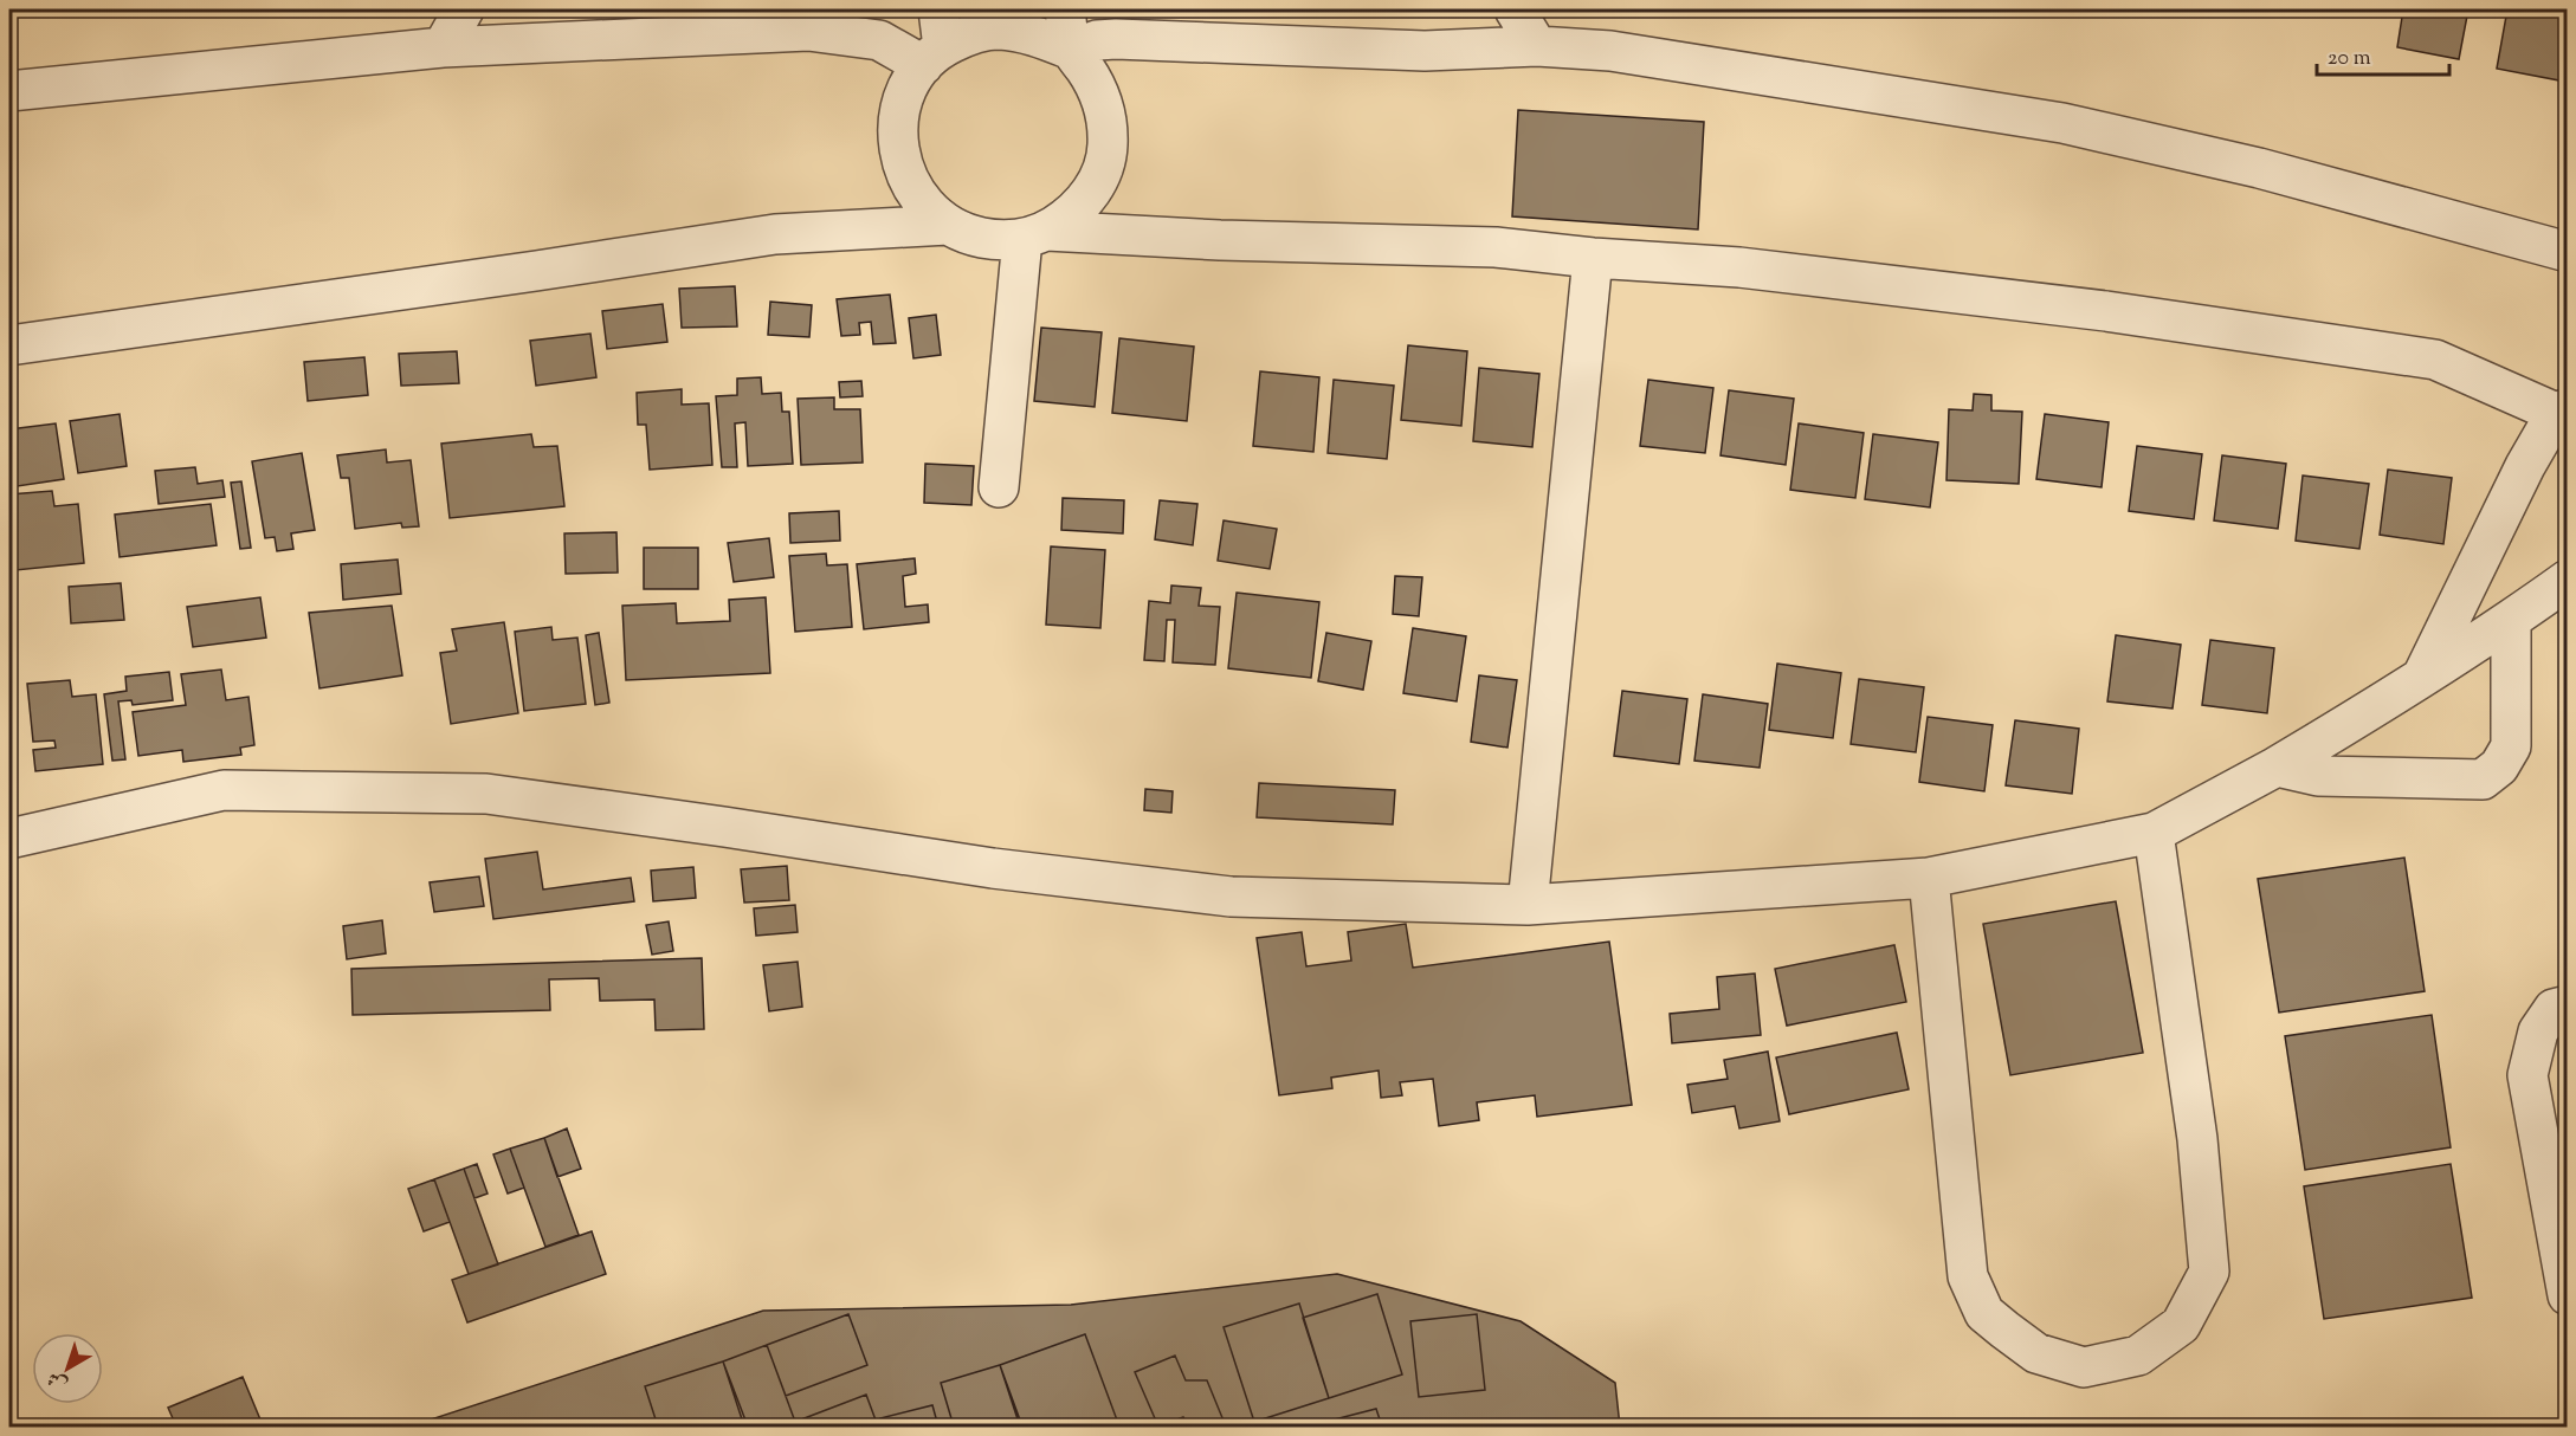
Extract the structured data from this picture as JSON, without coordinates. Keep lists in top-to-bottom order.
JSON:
{
  "scale_bar": "20 m",
  "north": "bottom left"
}
